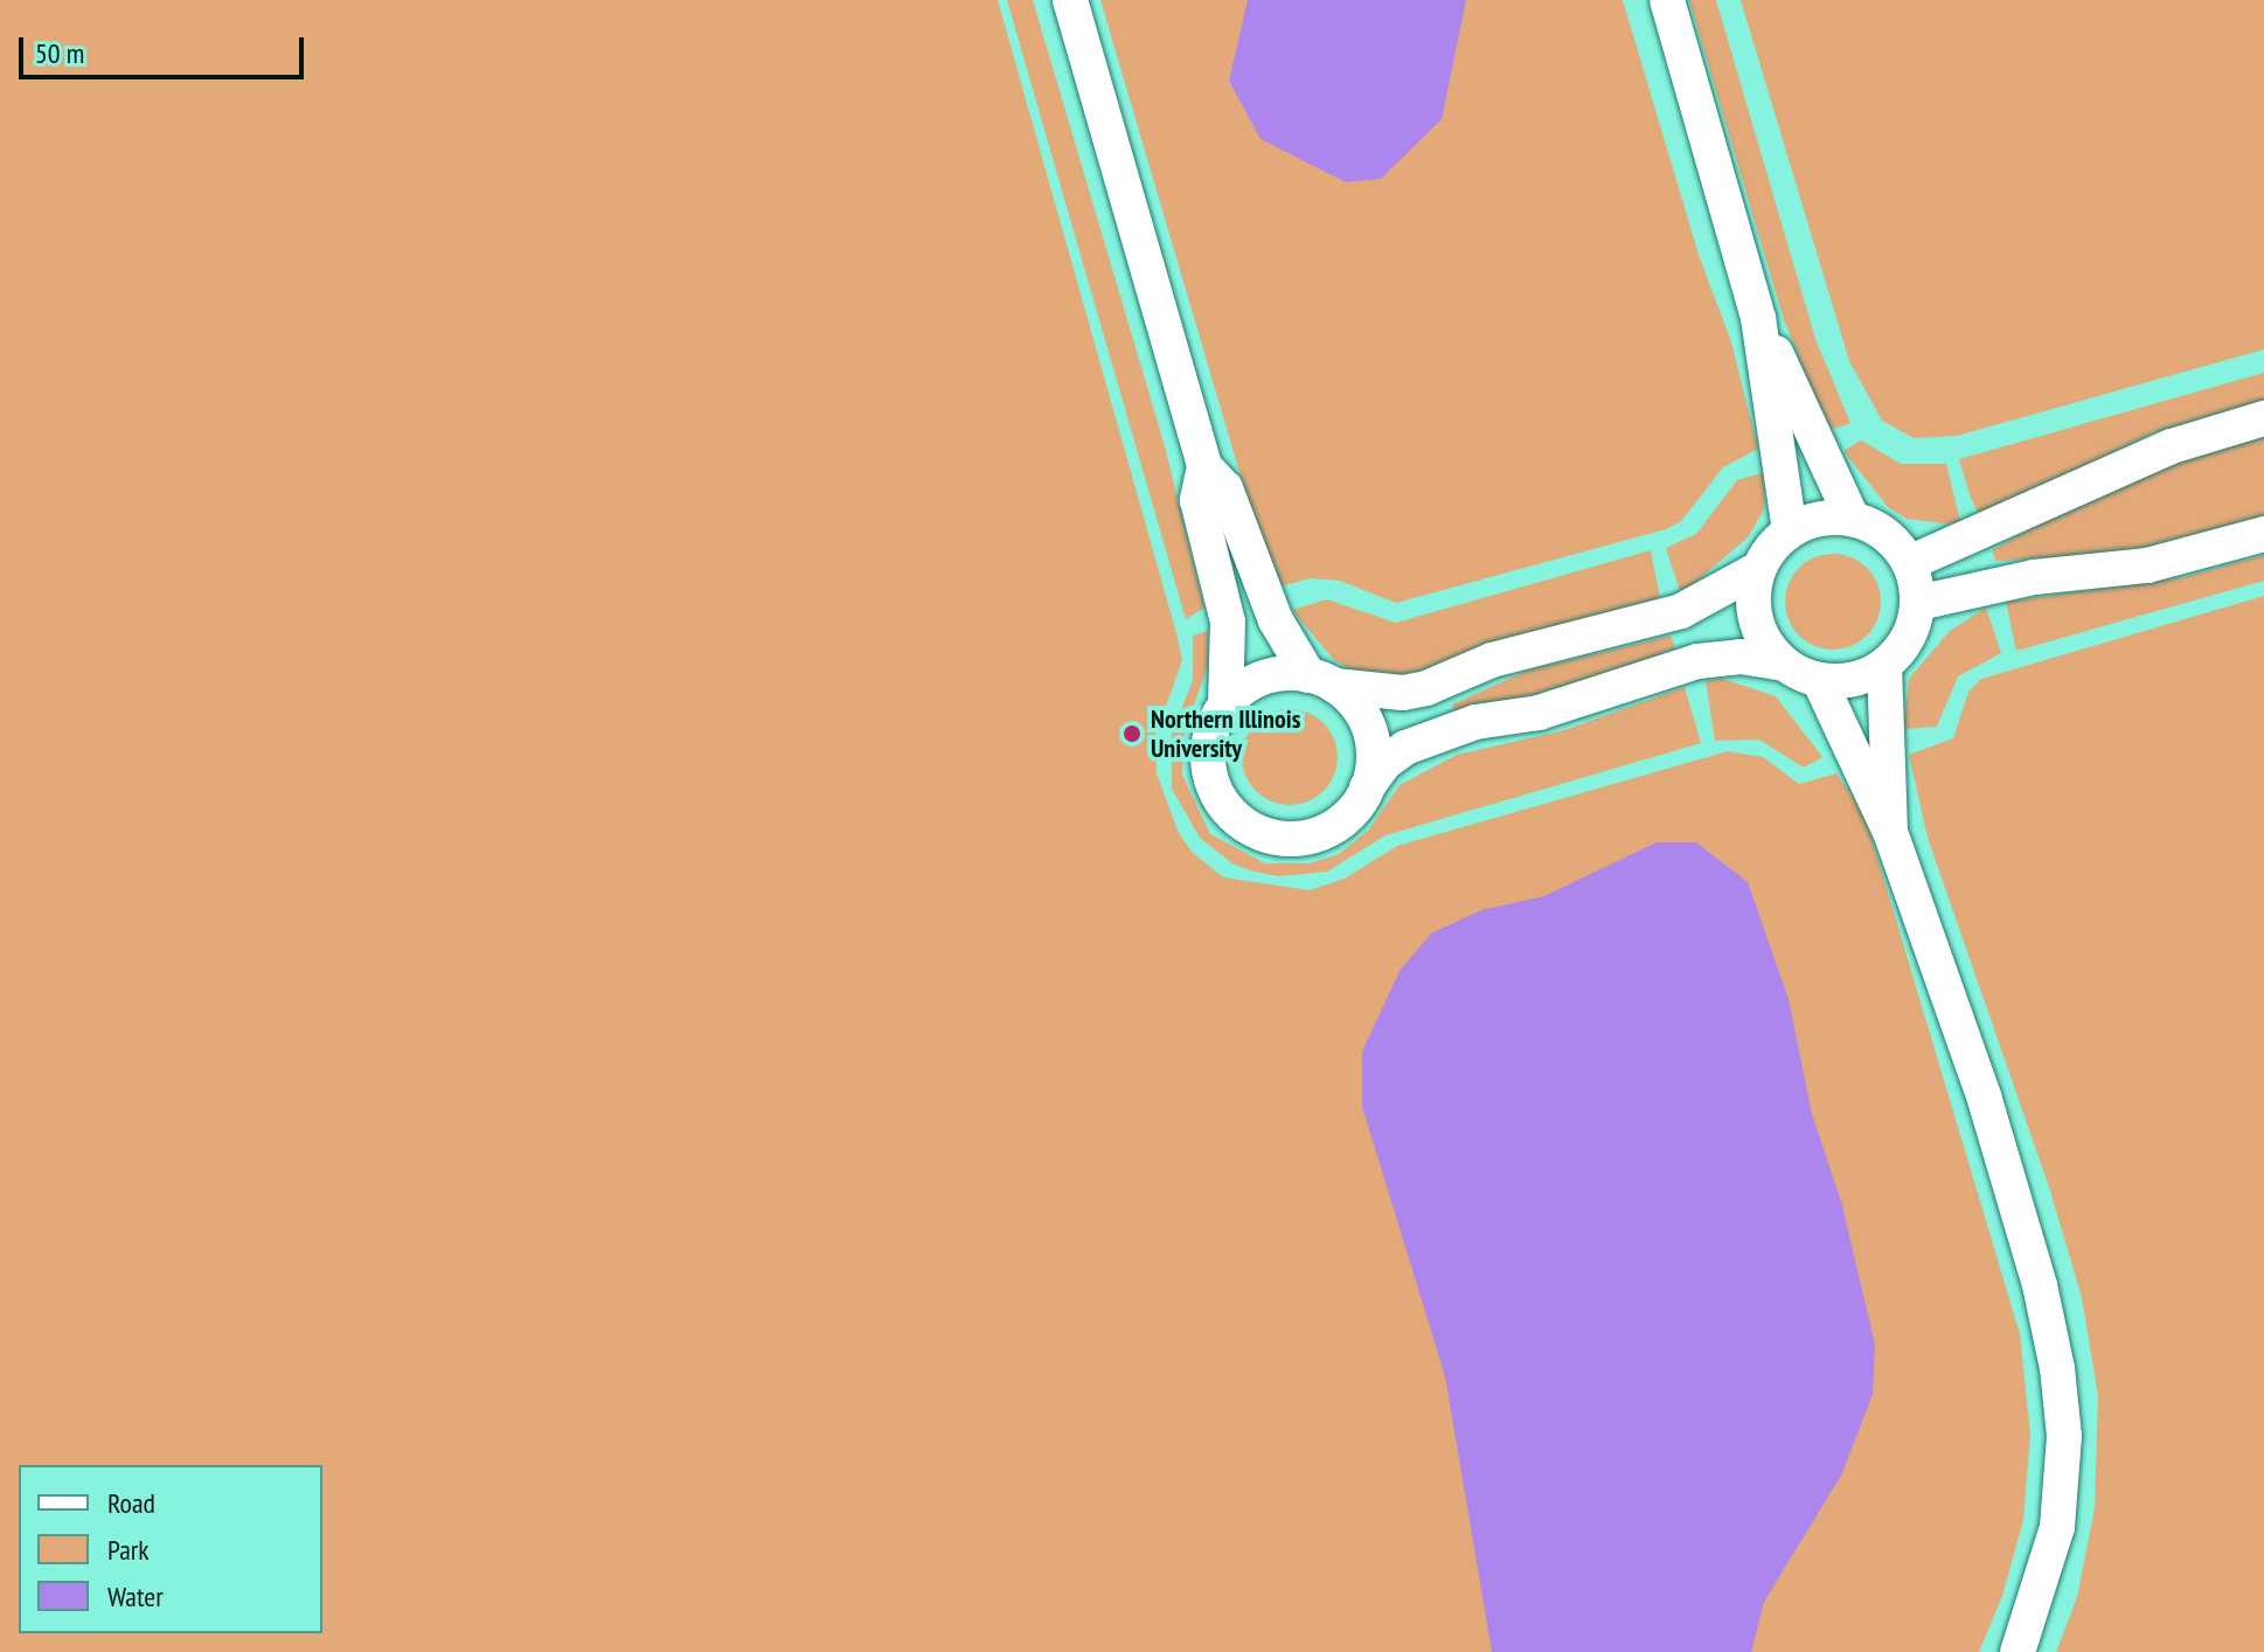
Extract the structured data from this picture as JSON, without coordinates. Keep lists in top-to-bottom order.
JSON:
{
  "places": ["Northern Illinois University"],
  "legend": ["Road", "Park", "Water"],
  "scale_bar": "50 m"
}
